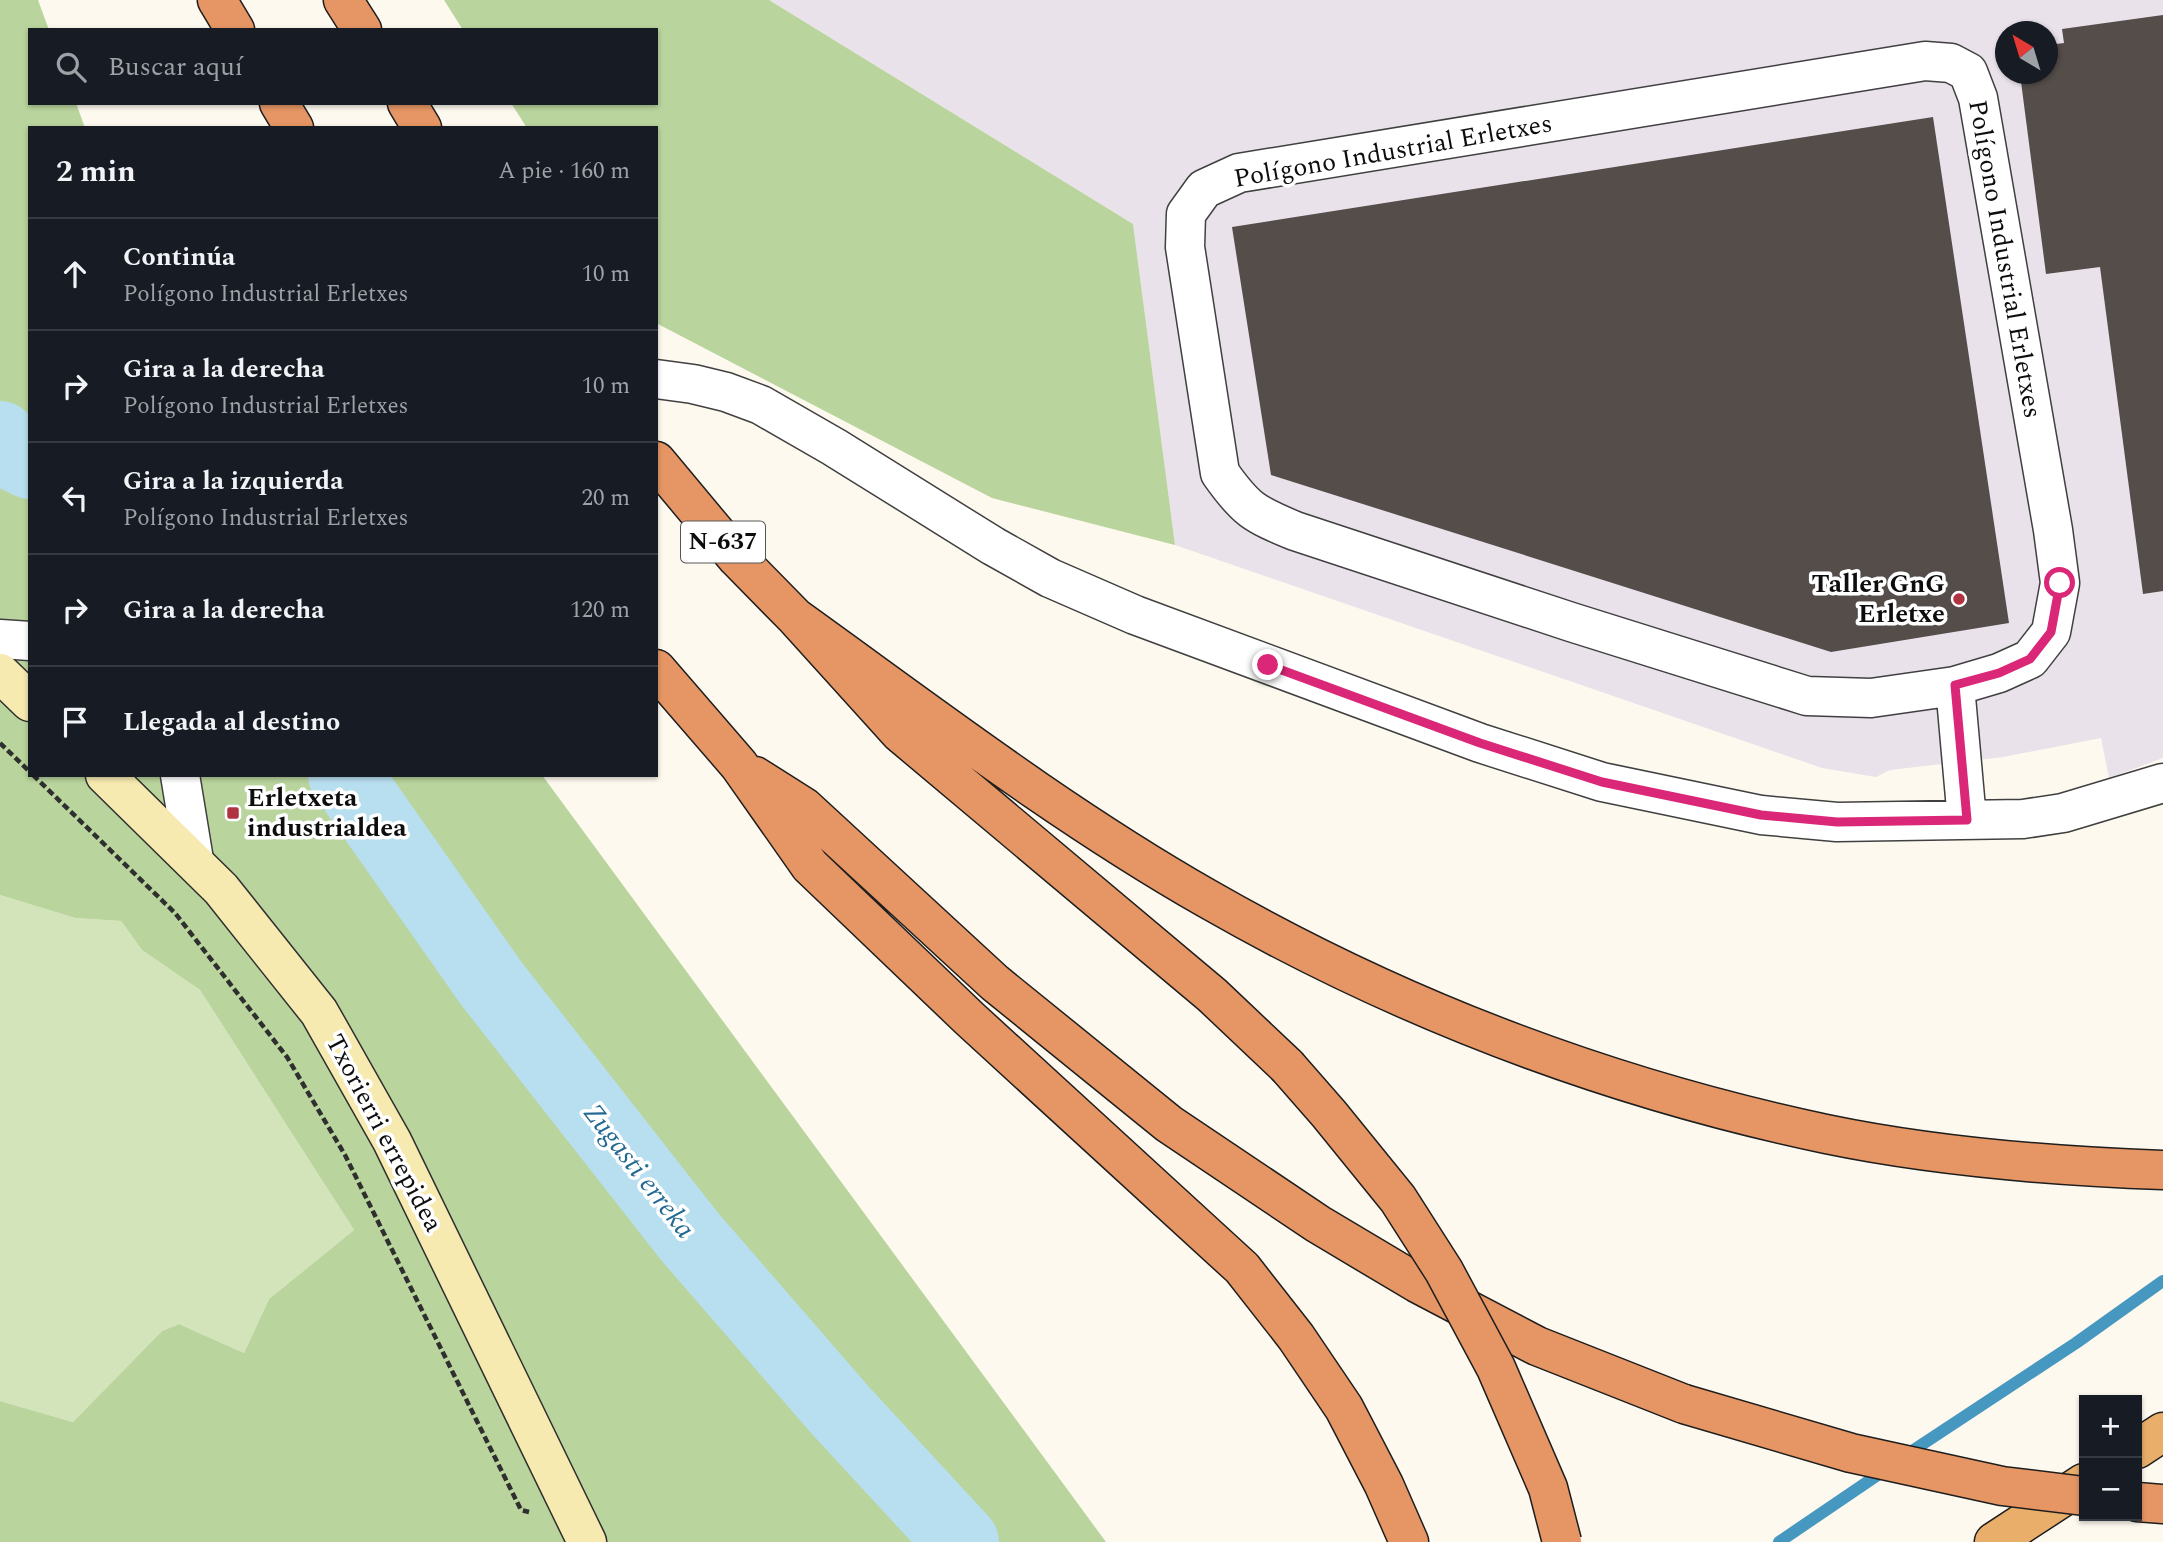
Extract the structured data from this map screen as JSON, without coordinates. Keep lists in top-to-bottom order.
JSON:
{
  "streets": {
    "highway": ["N-637"],
    "main road": ["Txorierri errepidea"],
    "street": ["Polígono Industrial Erletxes"]
  },
  "water": ["Zugasti erreka"],
  "places": {
    "other": ["Taller GnG Erletxe"],
    "transit": ["Erletxeta industrialdea"]
  },
  "north": "top left",
  "page": {
    "search": "Buscar aquí",
    "heading": ["2 min", "A pie · 160 m"],
    "list": [
      ["Continúa", "Polígono Industrial Erletxes", "10 m"],
      ["Gira a la derecha", "Polígono Industrial Erletxes", "10 m"],
      ["Gira a la izquierda", "Polígono Industrial Erletxes", "20 m"],
      ["Gira a la derecha", "120 m"],
      "Llegada al destino"
    ],
    "map_buttons": ["+", "−"]
  }
}
